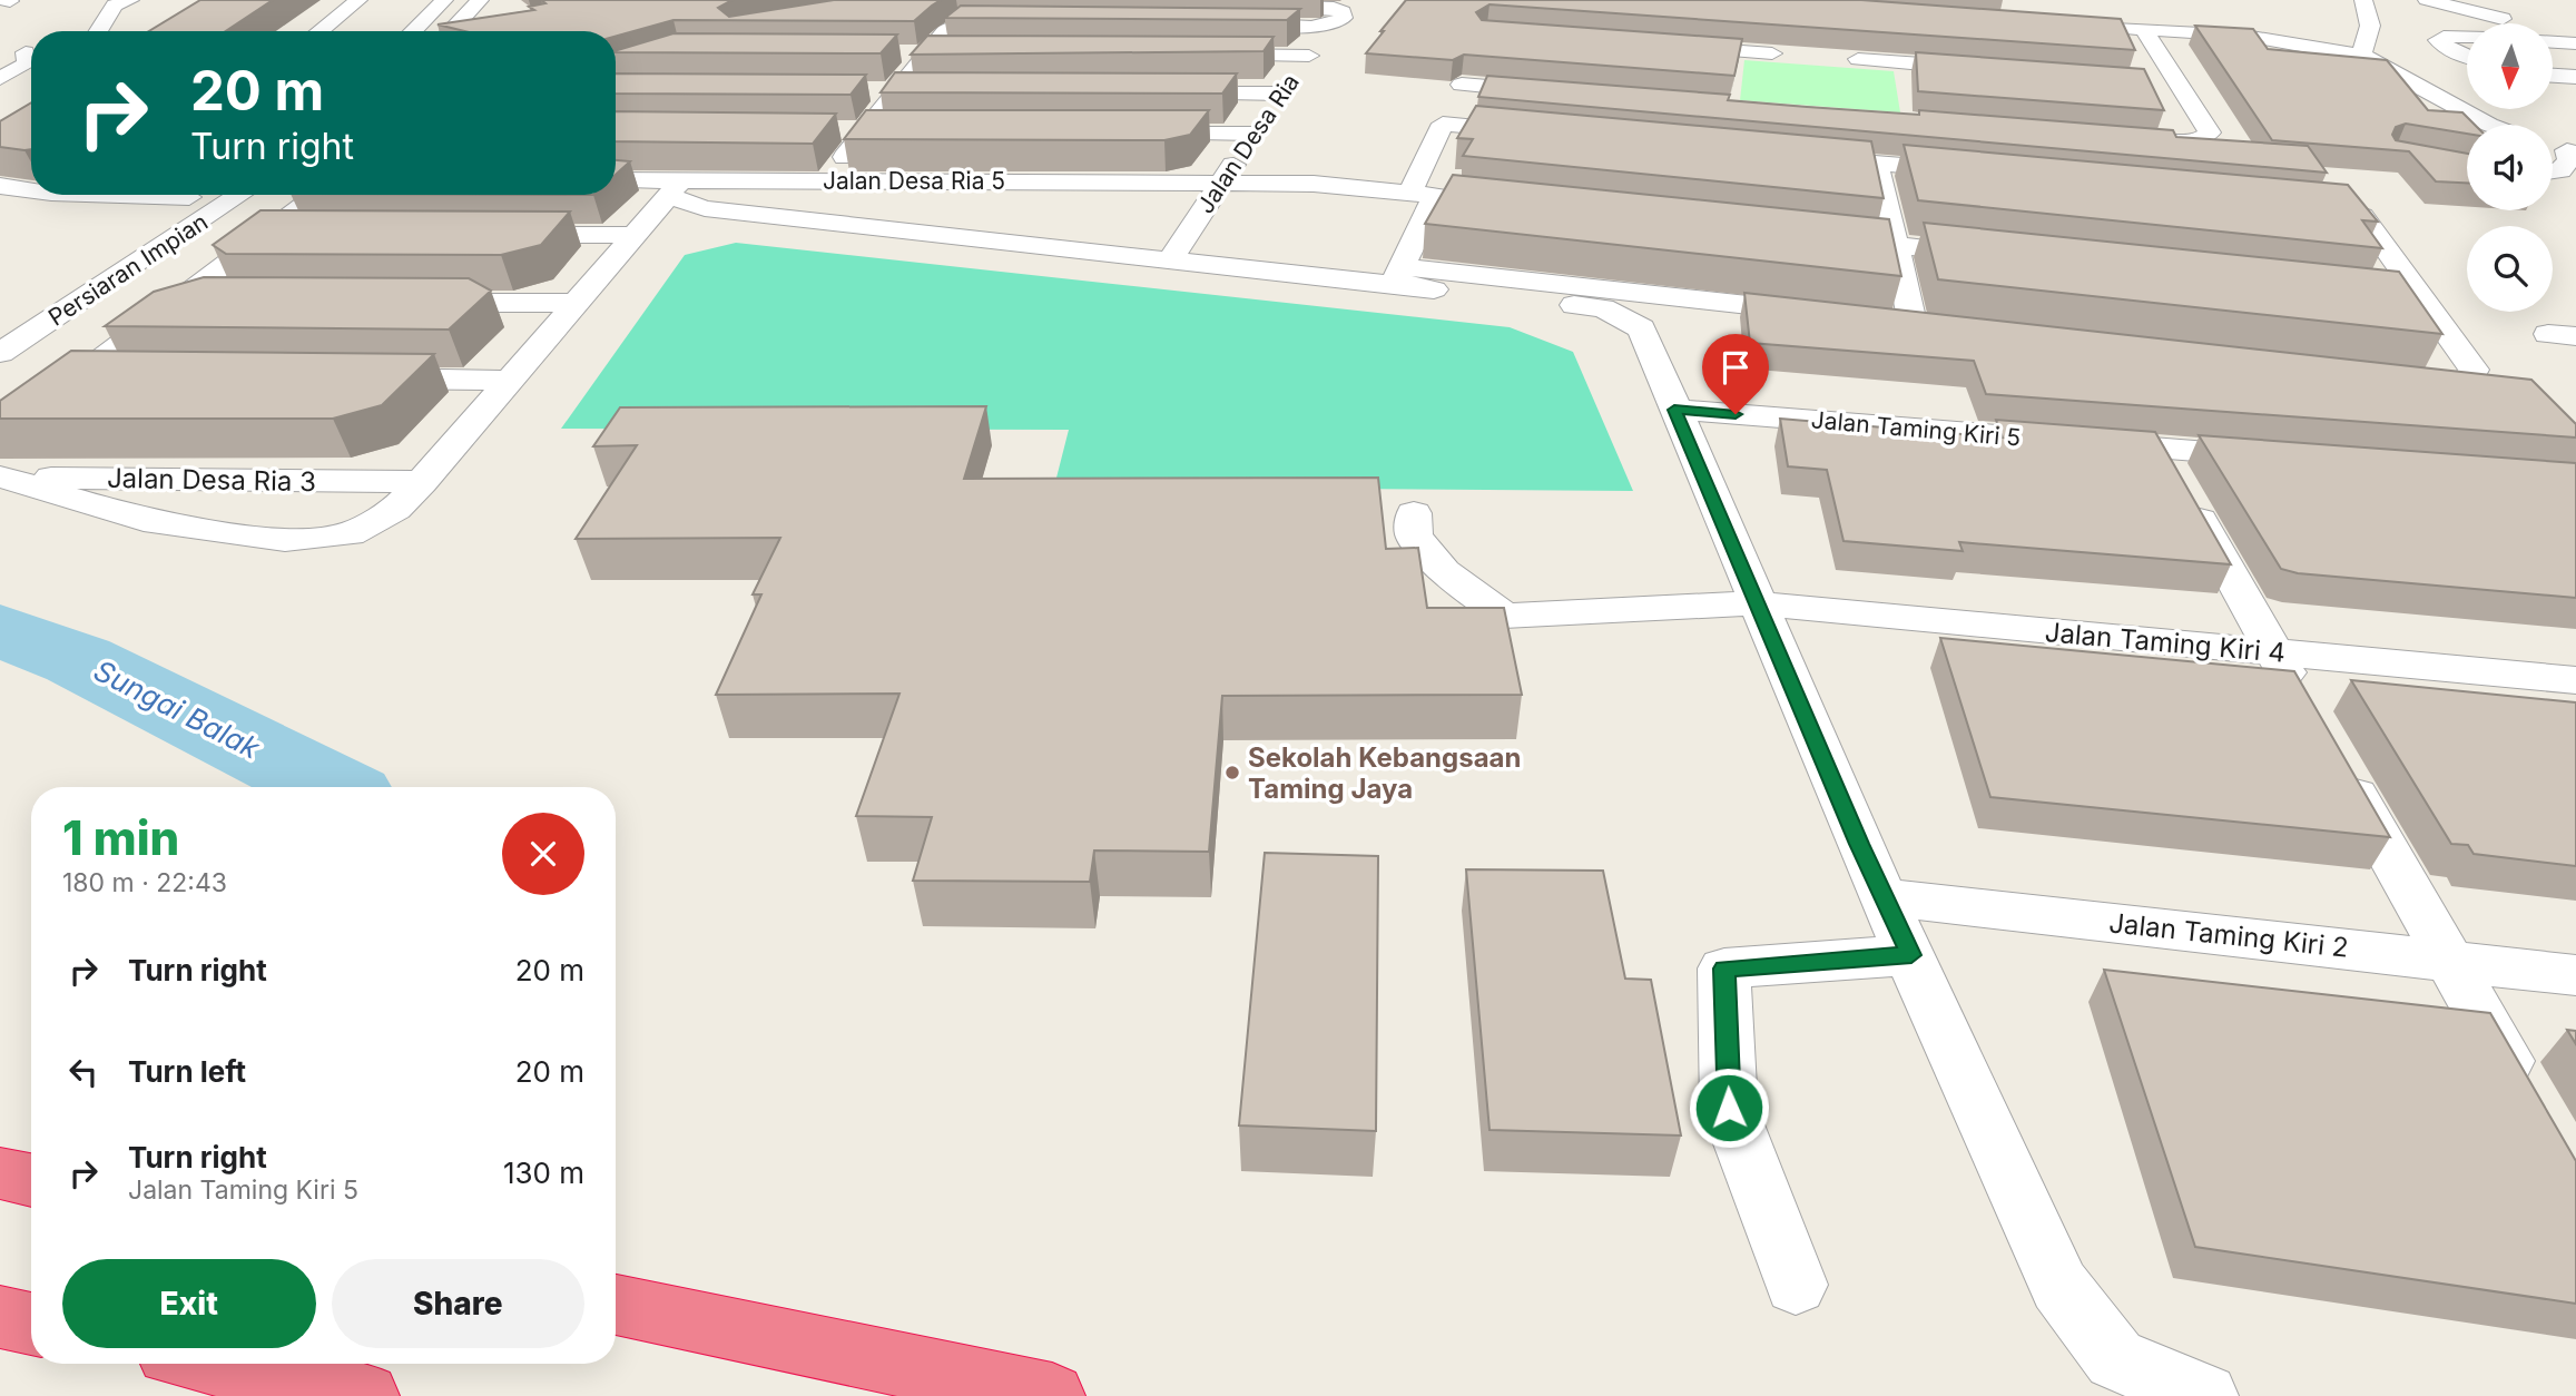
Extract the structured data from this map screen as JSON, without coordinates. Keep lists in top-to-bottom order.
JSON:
{
  "streets": {
    "street": [
      "Jalan Desa Ria",
      "Jalan Desa Ria 5",
      "Persiaran Impian",
      "Jalan Taming Kiri 5",
      "Jalan Desa Ria 3",
      "Jalan Taming Kiri 4",
      "Jalan Taming Kiri 2"
    ]
  },
  "crossings": [
    ["Jalan Desa Ria", "Jalan Desa Ria 5"]
  ],
  "water": ["Sungai Balak"],
  "places": ["Sekolah Kebangsaan Taming Jaya"],
  "north": "bottom",
  "page": {
    "turn": ["20 m", "Turn right"],
    "heading": ["1 min", "180 m · 22:43"],
    "list": [
      {
        "name": "Turn right",
        "value": "20 m"
      },
      {
        "name": "Turn left",
        "value": "20 m"
      },
      {
        "name": "Turn right",
        "note": "Jalan Taming Kiri 5",
        "value": "130 m"
      }
    ],
    "buttons": ["Exit", "Share"]
  }
}
